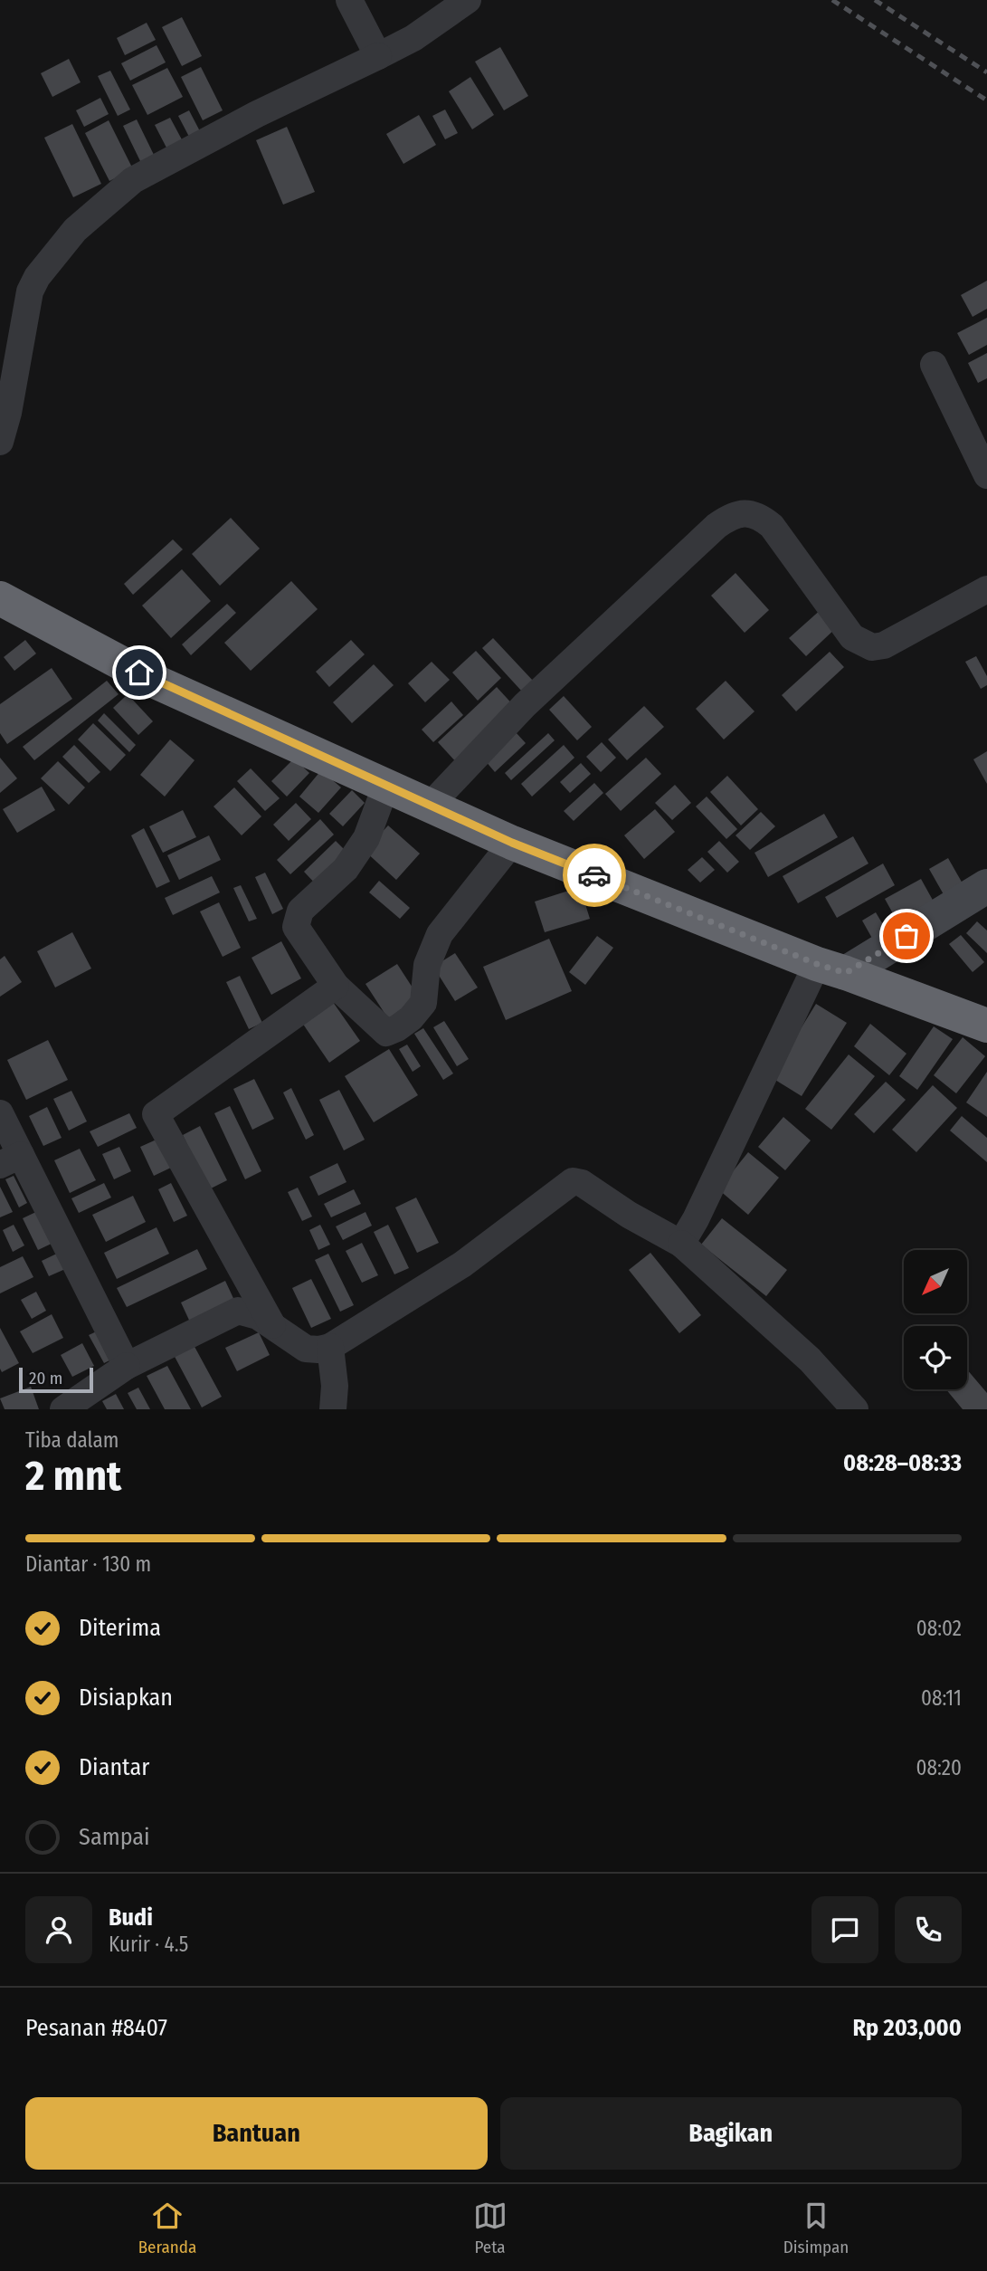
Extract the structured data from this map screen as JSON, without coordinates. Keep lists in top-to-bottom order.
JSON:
{
  "scale_bar": "20 m",
  "north": "bottom left",
  "page": {
    "scale": "20 m",
    "heading": ["2 mnt", "Tiba dalam", "08:28–08:33"],
    "panel": [
      "Budi",
      "Kurir · 4.5",
      "Pesanan #8407",
      "Rp 203,000"
    ],
    "bar": "Diantar · 130 m",
    "list": [
      ["Diterima", "08:02"],
      ["Disiapkan", "08:11"],
      ["Diantar", "08:20"],
      "Sampai"
    ],
    "buttons": ["Bantuan", "Bagikan"],
    "tabs": ["Beranda", "Peta", "Disimpan"]
  }
}
